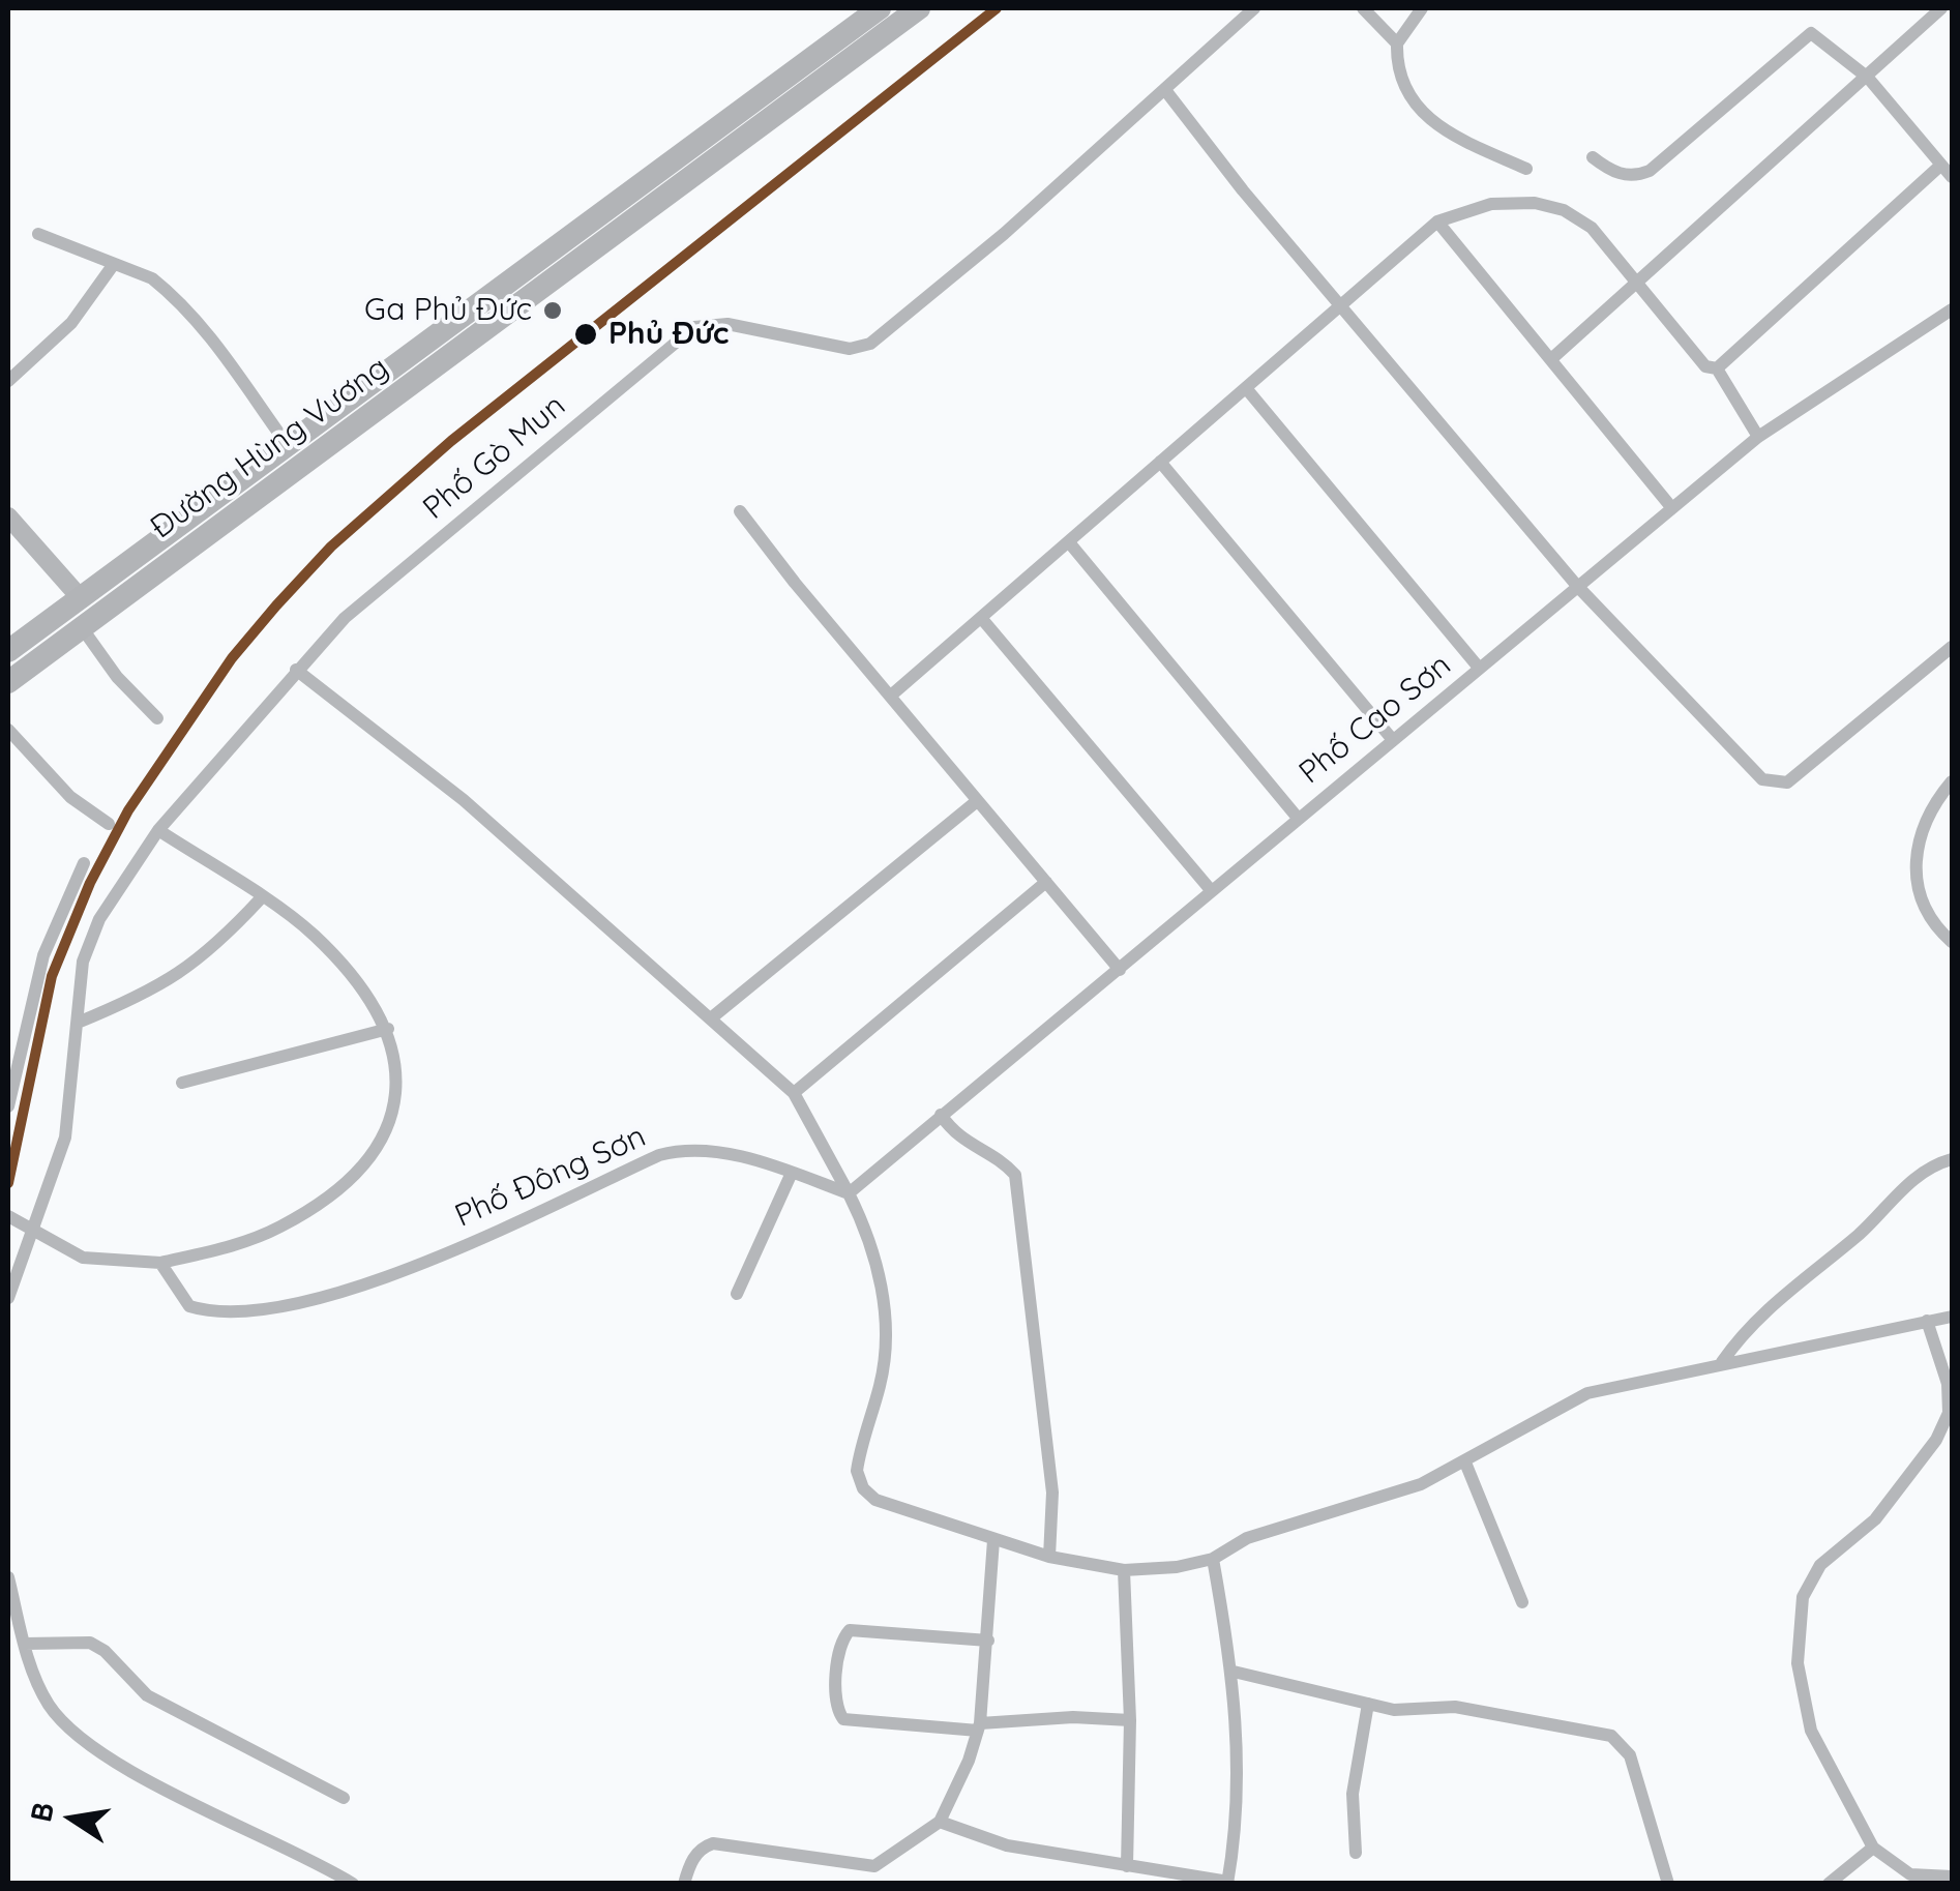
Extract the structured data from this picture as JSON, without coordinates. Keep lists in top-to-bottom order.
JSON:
{
  "streets": {
    "highway": ["Đường Hùng Vương"],
    "street": ["Phố Gò Mun", "Phố Cao Sơn", "Phố Đông Sơn"]
  },
  "crossings": [
    ["Phố Cao Sơn", "Phố Đông Sơn"]
  ],
  "places": ["Ga Phủ Đức", "Phủ Đức"],
  "north": "left"
}
